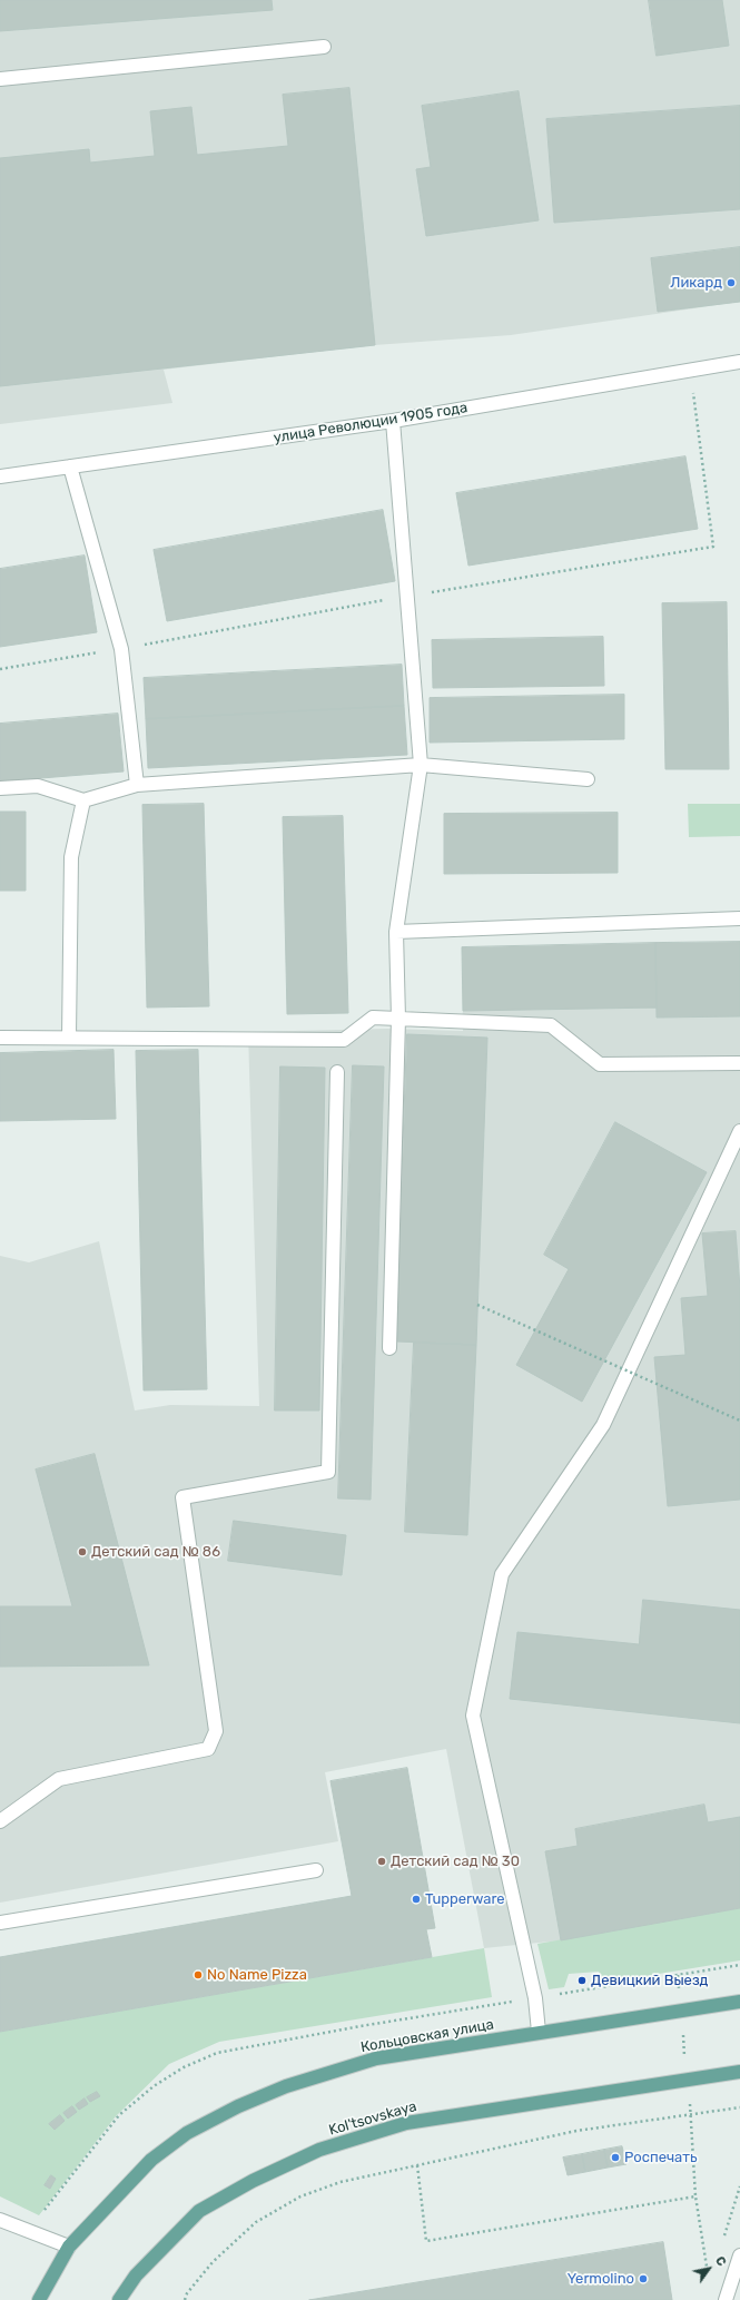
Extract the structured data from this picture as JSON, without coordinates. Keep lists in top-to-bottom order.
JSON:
{
  "streets": {
    "main road": ["Кольцовская улица", "Kol'tsovskaya"],
    "street": ["улица Революции 1905 года"]
  },
  "places": [
    "Ликард",
    "Детский сад № 86",
    "Детский сад № 30",
    "Tupperware",
    "No Name Pizza",
    "Девицкий Выезд",
    "Роспечать",
    "Yermolino"
  ],
  "north": "top right"
}
